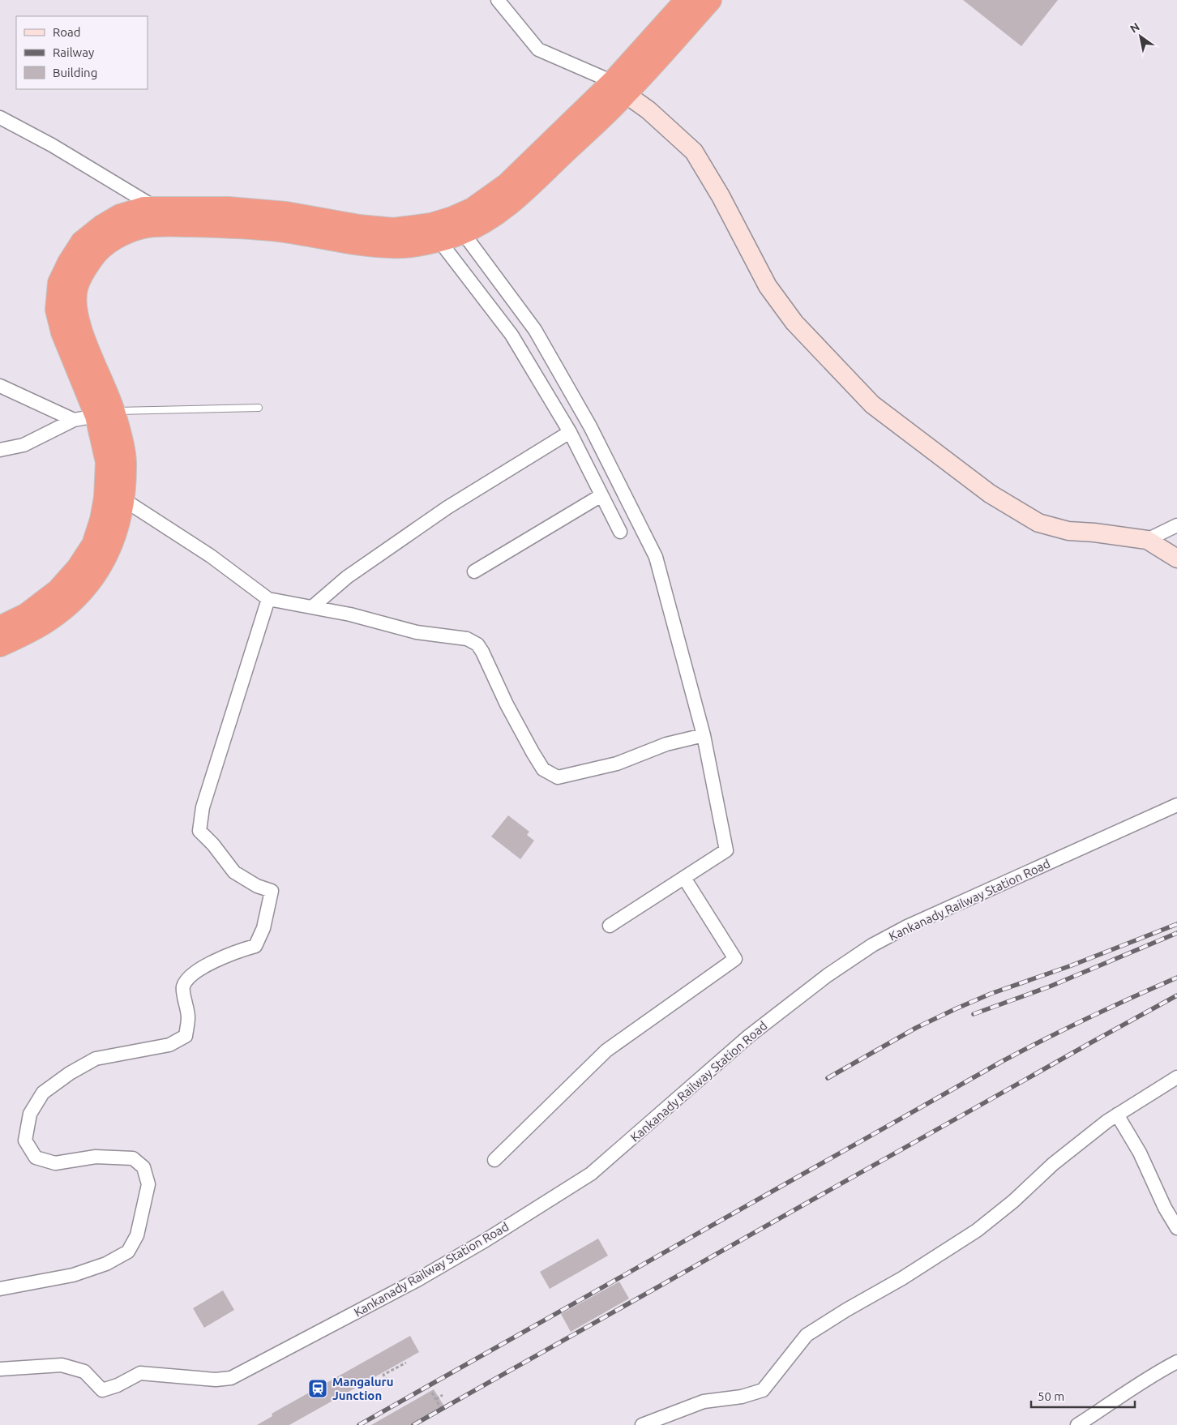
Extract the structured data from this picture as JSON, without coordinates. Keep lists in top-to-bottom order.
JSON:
{
  "streets": {
    "street": ["Kankanady Railway Station Road"]
  },
  "places": {
    "station": ["Mangaluru Junction"]
  },
  "legend": ["Road", "Railway", "Building"],
  "scale_bar": "50 m",
  "north": "top left"
}
